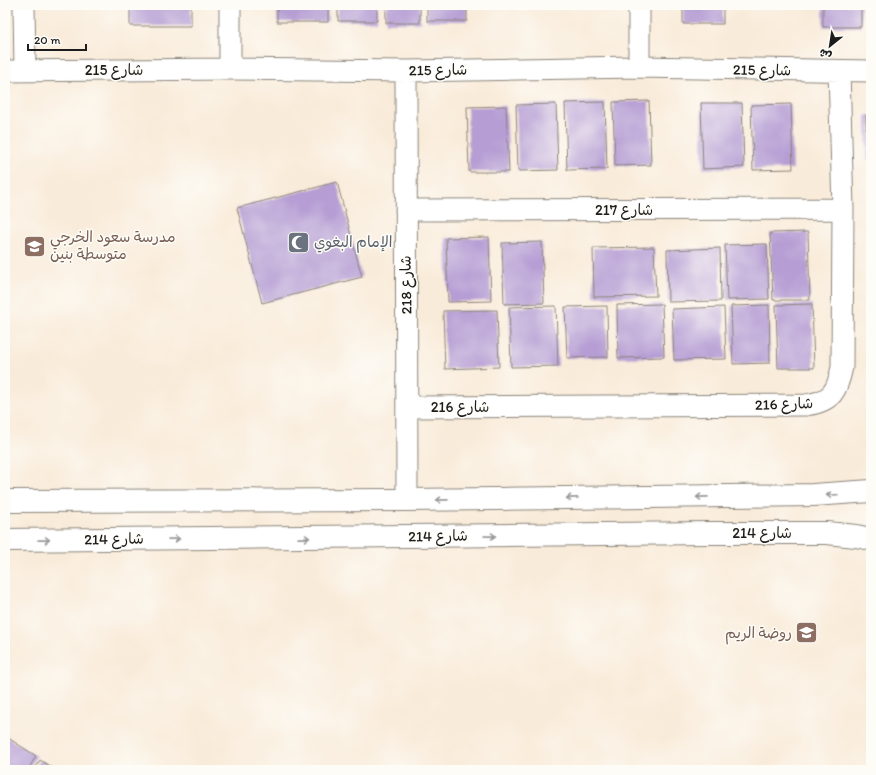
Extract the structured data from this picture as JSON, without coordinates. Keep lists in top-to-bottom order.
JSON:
{
  "streets": {
    "street": [
      "شارع 215",
      "شارع 217",
      "شارع 218",
      "شارع 216",
      "شارع 214"
    ]
  },
  "crossings": [
    ["شارع 215", "شارع 218"],
    ["شارع 215", "شارع 216"],
    ["شارع 217", "شارع 218"],
    ["شارع 217", "شارع 216"],
    ["شارع 218", "شارع 216"]
  ],
  "places": {
    "mosque": ["الإمام البغوي"],
    "school or university": ["مدرسة سعود الخرجي متوسطة بنين", "روضة الريم"]
  },
  "scale_bar": "20 m",
  "north": "bottom left"
}
